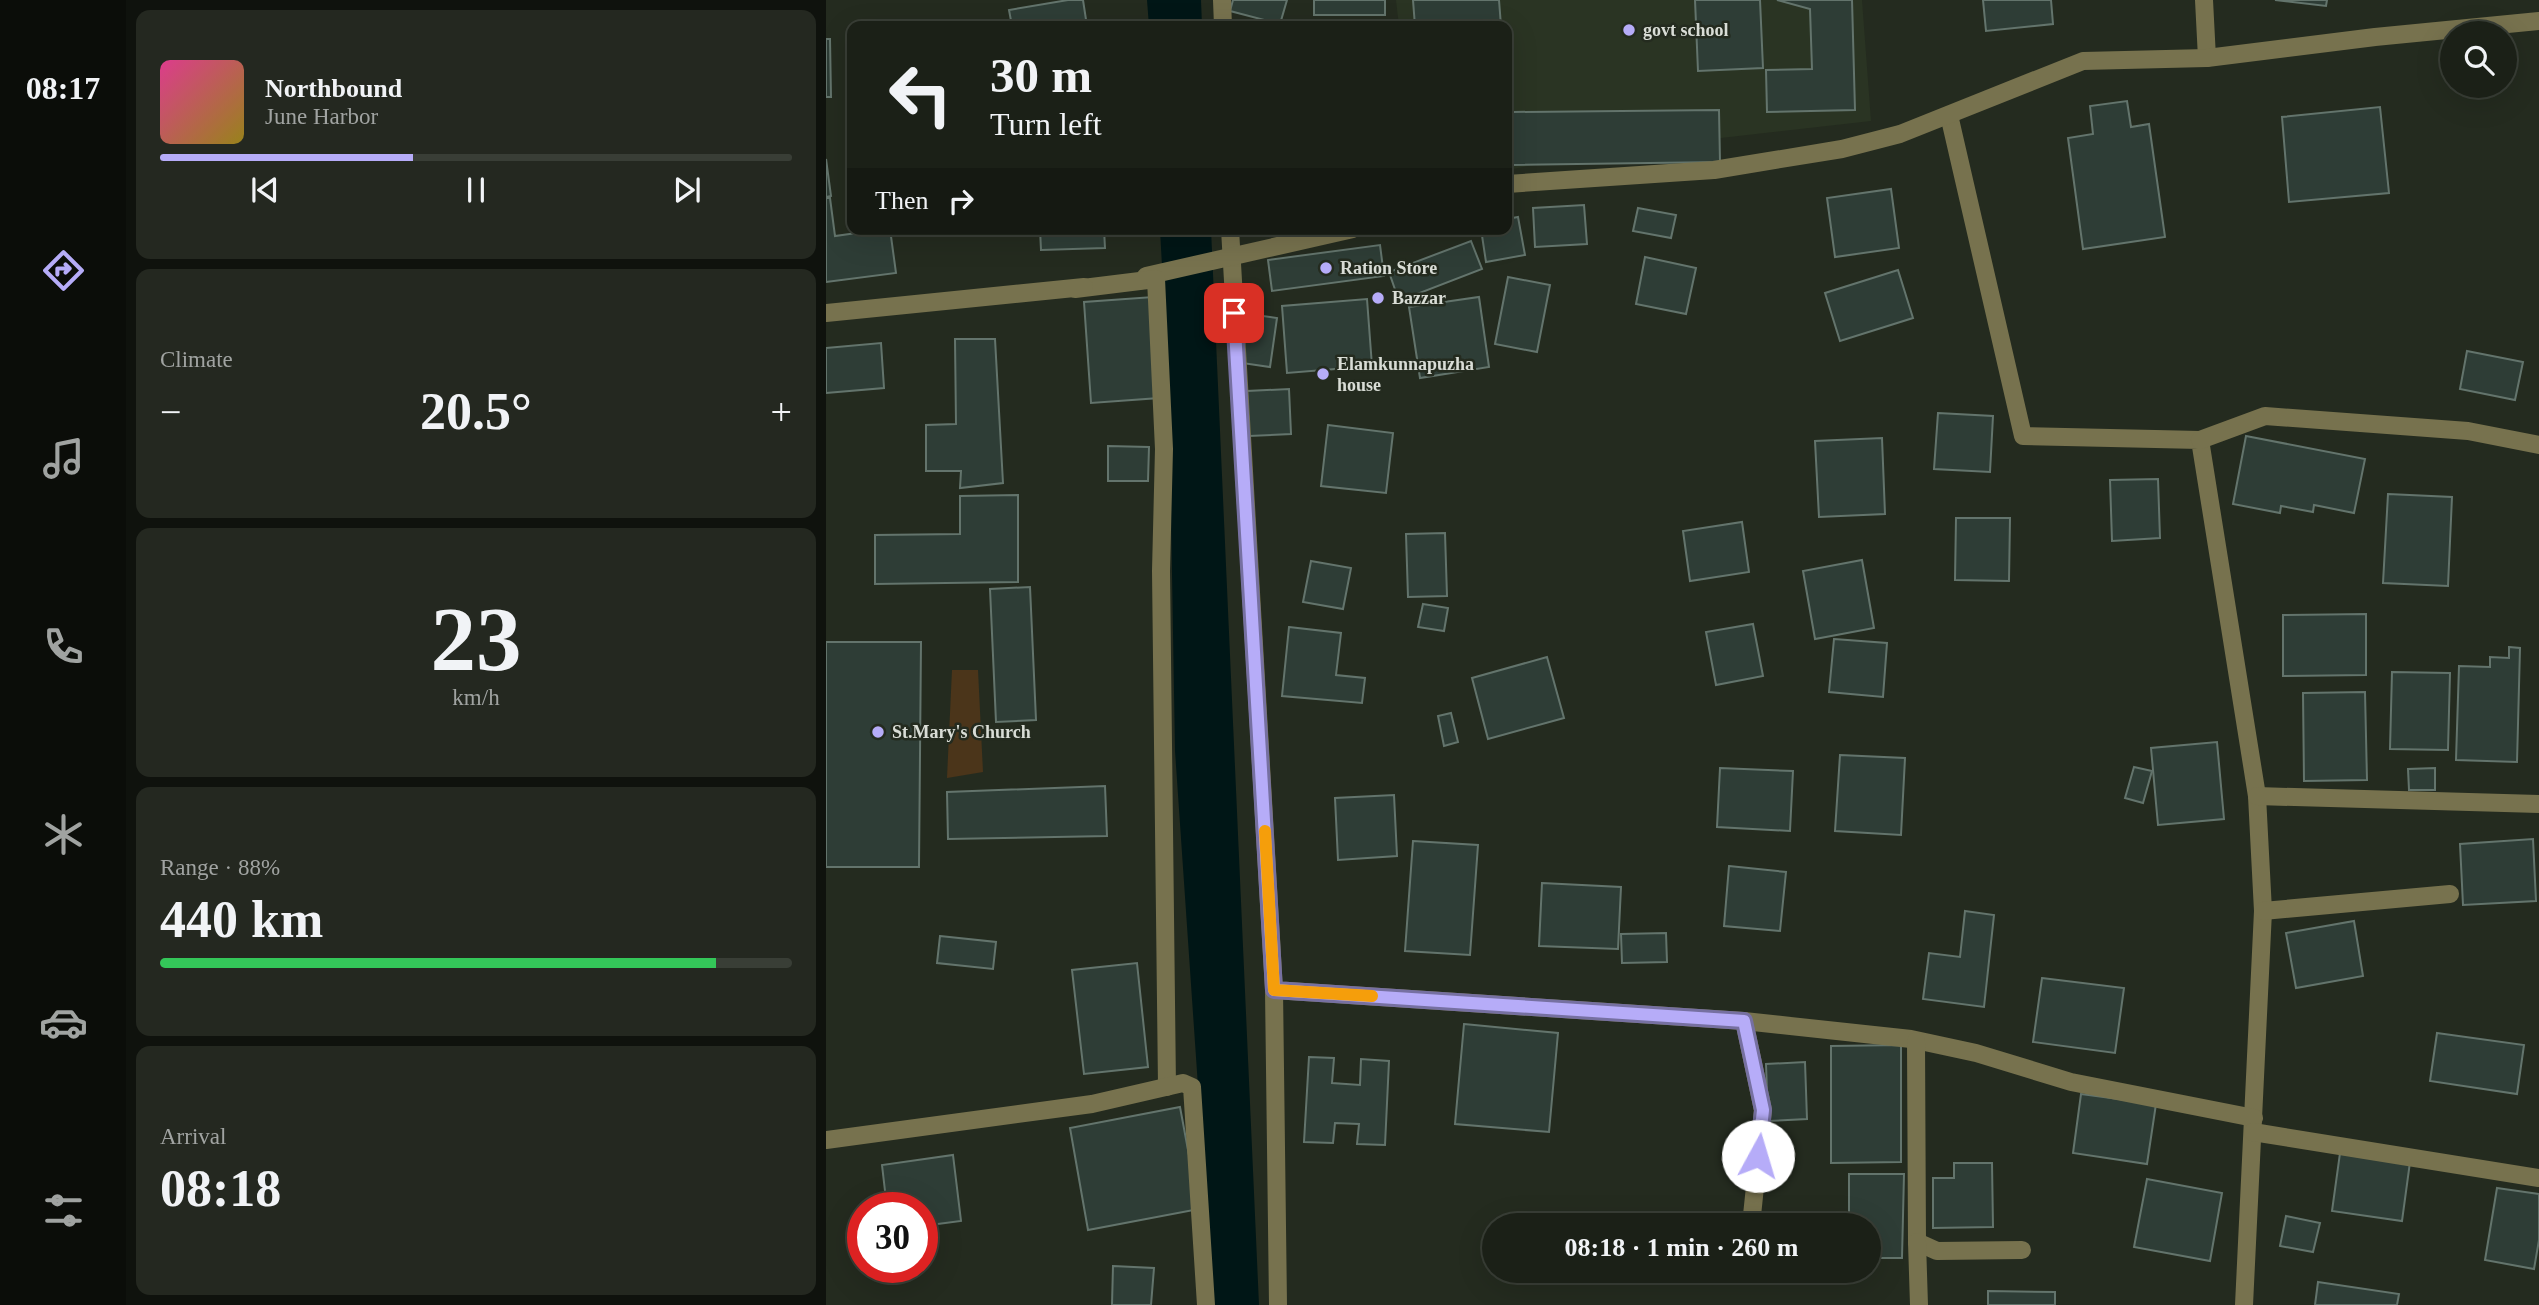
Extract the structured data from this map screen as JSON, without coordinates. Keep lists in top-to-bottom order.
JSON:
{
  "places": [
    "govt school",
    "Ration Store",
    "Bazzar",
    "Elamkunnapuzha house",
    "St.Mary's Church"
  ],
  "page": {
    "tabs": "08:17",
    "turn": ["30 m", "Turn left"],
    "song": ["Northbound", "June Harbor"],
    "then": "Then",
    "tile": [
      "Climate",
      ["23", "km/h"],
      ["Range · 88%", "440 km"],
      ["Arrival", "08:18"]
    ],
    "heat": ["−", "20.5°", "+"],
    "limit": "30",
    "trip": "08:18 · 1 min · 260 m"
  }
}
